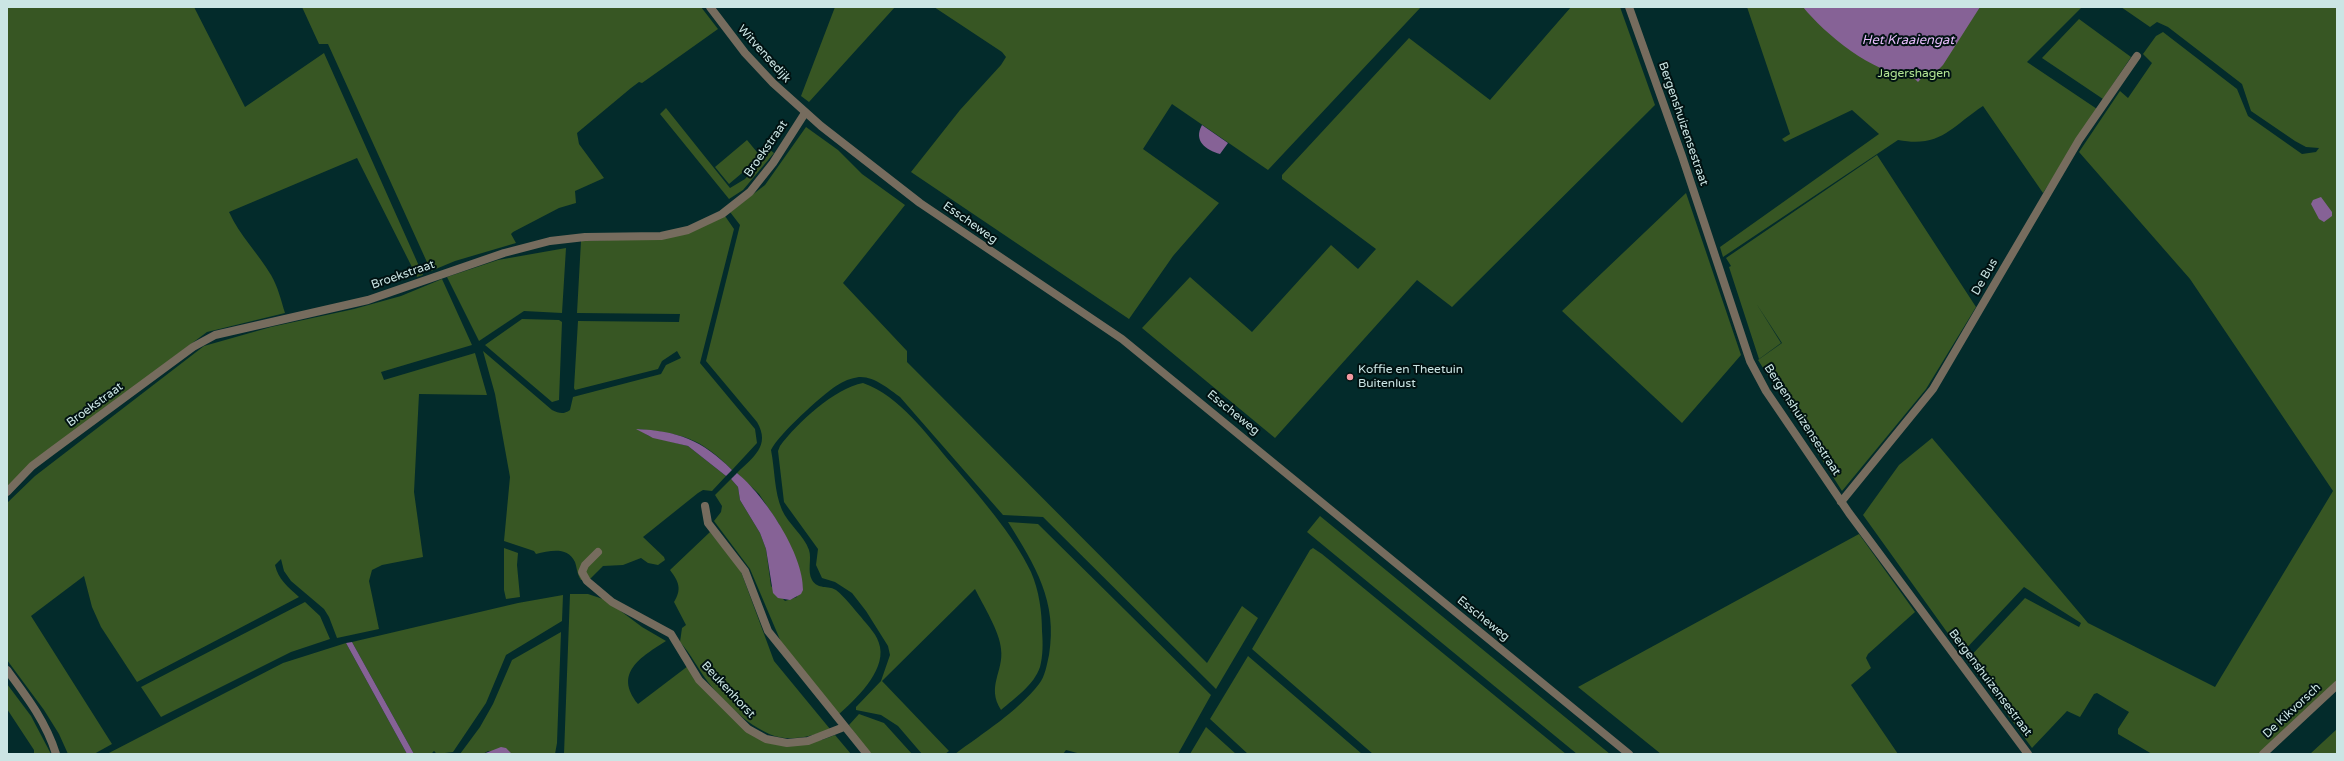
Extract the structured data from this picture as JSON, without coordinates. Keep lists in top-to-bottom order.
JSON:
{
  "streets": {
    "street": [
      "Witvensedijk",
      "Bergenshuizensestraat",
      "Broekstraat",
      "Esscheweg",
      "De Bus",
      "Beukenhorst",
      "De Kikvorsch"
    ]
  },
  "crossings": [
    ["Witvensedijk", "Broekstraat"],
    ["Witvensedijk", "Esscheweg"],
    ["Bergenshuizensestraat", "De Bus"],
    ["Broekstraat", "Esscheweg"]
  ],
  "water": ["Het Kraaiengat"],
  "parks": ["Jagershagen"],
  "places": ["Koffie en Theetuin Buitenlust"]
}
